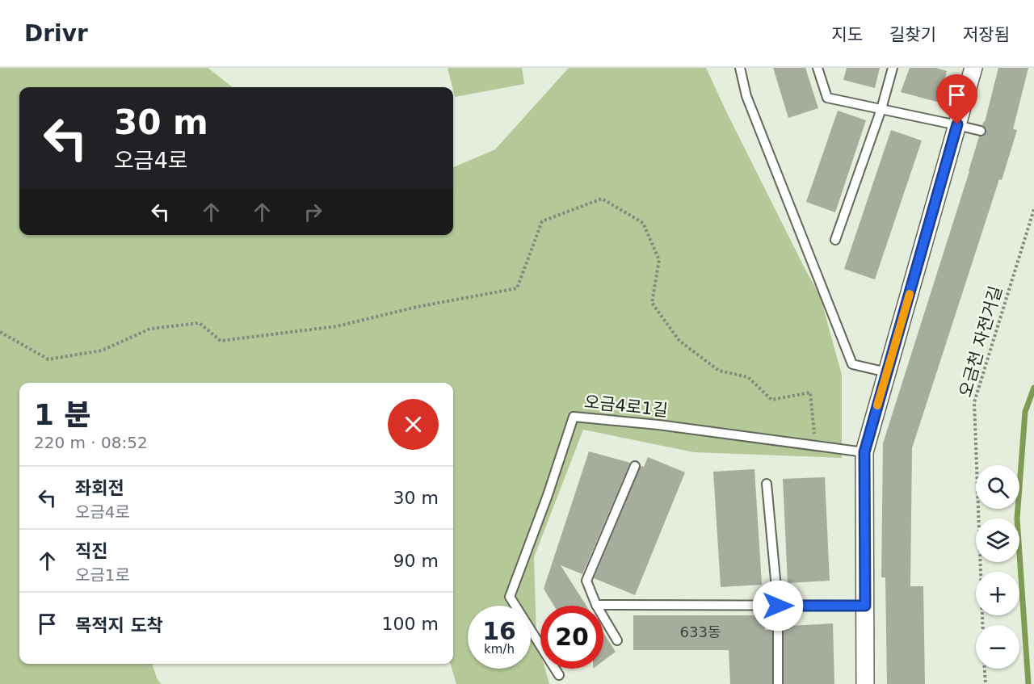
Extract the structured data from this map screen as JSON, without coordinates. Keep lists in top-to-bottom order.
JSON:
{
  "streets": {
    "lane": ["오금4로1길"],
    "path": ["오금천 자전거길"]
  },
  "house_numbers": ["633동"],
  "page": {
    "header": "Drivr",
    "nav": ["지도", "길찾기", "저장됨"],
    "turn": ["30 m", "오금4로"],
    "heading": ["1 분", "220 m · 08:52"],
    "map_buttons": ["+", "−"],
    "list": [
      {
        "name": "좌회전",
        "note": "오금4로",
        "value": "30 m"
      },
      {
        "name": "직진",
        "note": "오금1로",
        "value": "90 m"
      },
      {
        "name": "목적지 도착",
        "value": "100 m"
      }
    ],
    "speed": "16 km/h",
    "limit": "20"
  }
}
